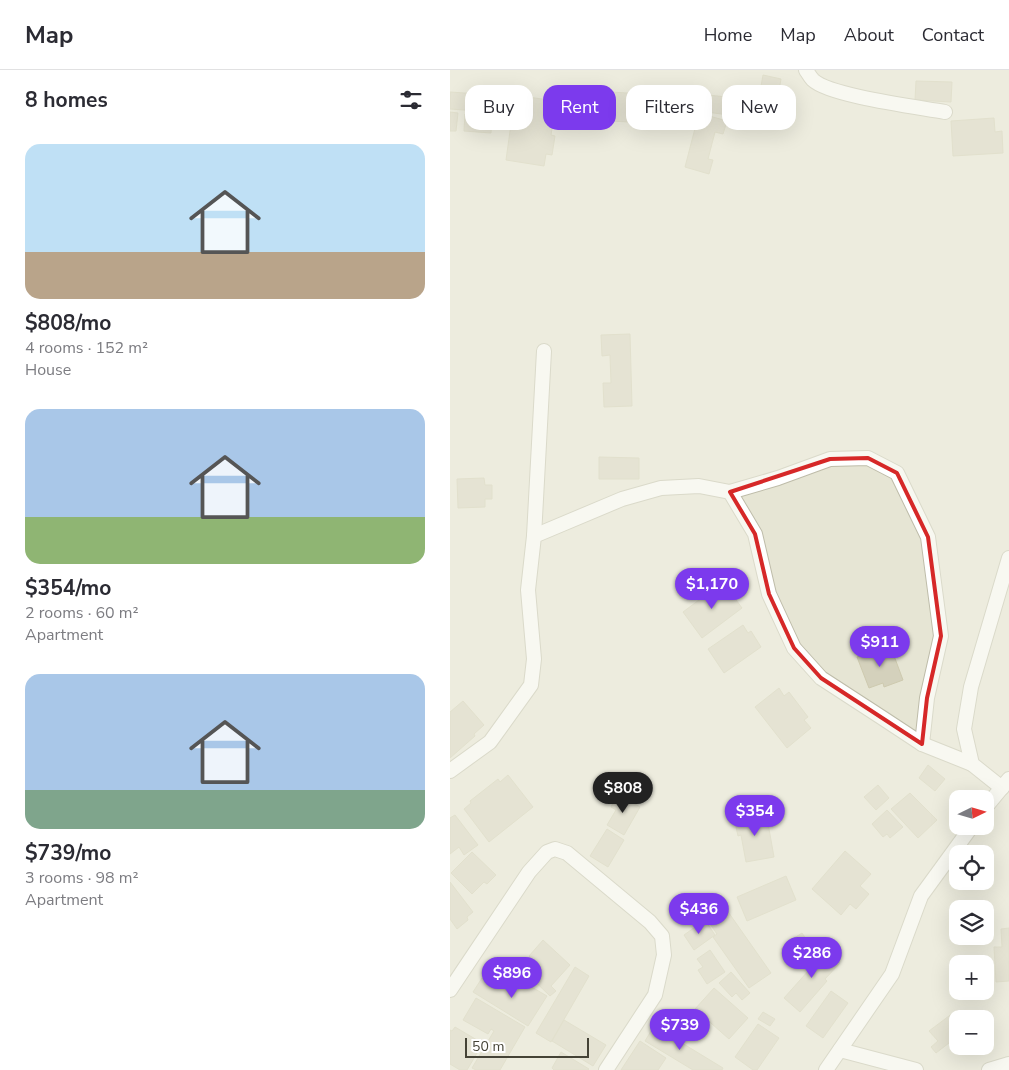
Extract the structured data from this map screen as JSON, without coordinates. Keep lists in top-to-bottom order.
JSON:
{
  "scale_bar": "50 m",
  "north": "right",
  "page": {
    "header": "Map",
    "nav": [
      "Home",
      "Map",
      "About",
      "Contact"
    ],
    "heading": "8 homes",
    "chip": [
      "Buy",
      "Rent",
      "Filters",
      "New"
    ],
    "list": [
      {
        "name": "$808/mo",
        "note": "4 rooms · 152 m² · House"
      },
      {
        "name": "$354/mo",
        "note": "2 rooms · 60 m² · Apartment"
      },
      {
        "name": "$739/mo",
        "note": "3 rooms · 98 m² · Apartment"
      }
    ],
    "price": [
      "$1,170",
      "$911",
      "$808",
      "$354",
      "$436",
      "$286",
      "$896",
      "$739"
    ],
    "map_buttons": ["+", "−"],
    "scale": "50 m"
  }
}
